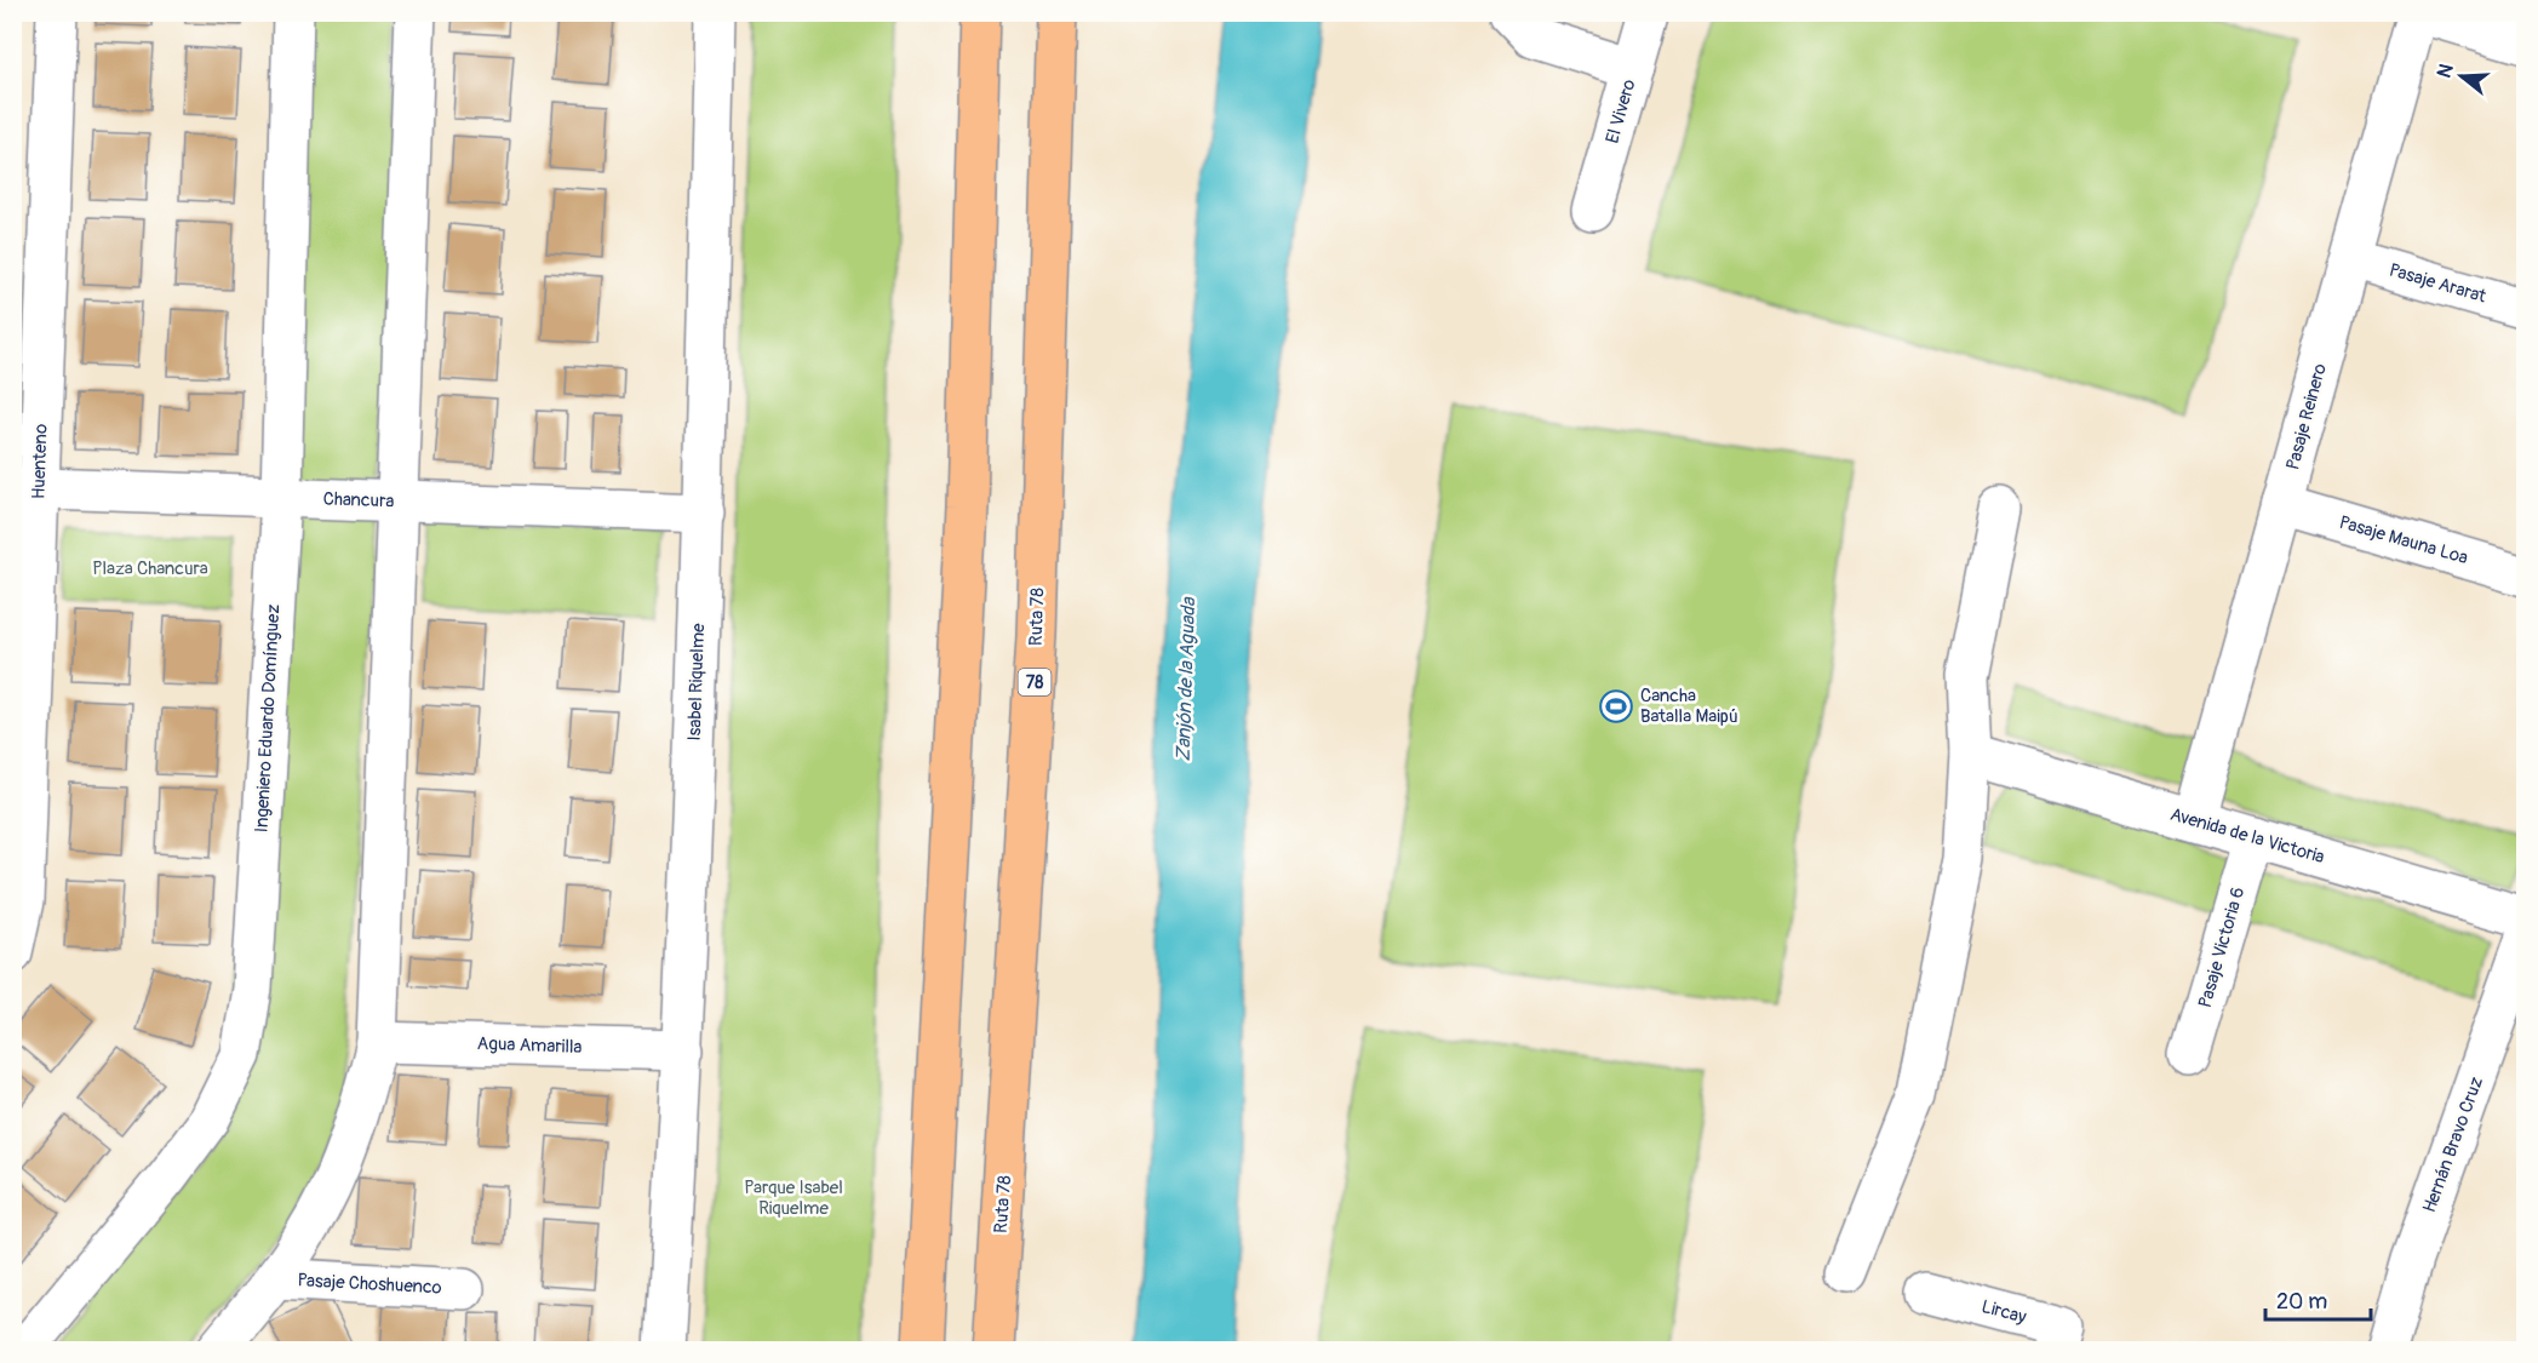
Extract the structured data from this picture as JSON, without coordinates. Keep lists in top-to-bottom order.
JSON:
{
  "streets": {
    "highway": ["Ruta 78", "78"],
    "street": [
      "El Vivero",
      "Pasaje Ararat",
      "Pasaje Reinero",
      "Huenteno",
      "Chancura",
      "Pasaje Mauna Loa",
      "Isabel Riquelme",
      "Ingeniero Eduardo Domínguez",
      "Avenida de la Victoria",
      "Pasaje Victoria 6",
      "Agua Amarilla",
      "Hernán Bravo Cruz",
      "Pasaje Choshuenco",
      "Lircay"
    ]
  },
  "crossings": [
    ["Pasaje Ararat", "Pasaje Reinero"],
    ["Pasaje Reinero", "Pasaje Mauna Loa"],
    ["Pasaje Reinero", "Avenida de la Victoria"],
    ["Huenteno", "Chancura"],
    ["Chancura", "Isabel Riquelme"],
    ["Chancura", "Ingeniero Eduardo Domínguez"],
    ["Isabel Riquelme", "Agua Amarilla"],
    ["Avenida de la Victoria", "Pasaje Victoria 6"]
  ],
  "water": ["Zanjón de la Aguada"],
  "parks": ["Plaza Chancura", "Parque Isabel Riquelme"],
  "places": {
    "sports": ["Cancha Batalla Maipú"]
  },
  "scale_bar": "20 m",
  "north": "left"
}
